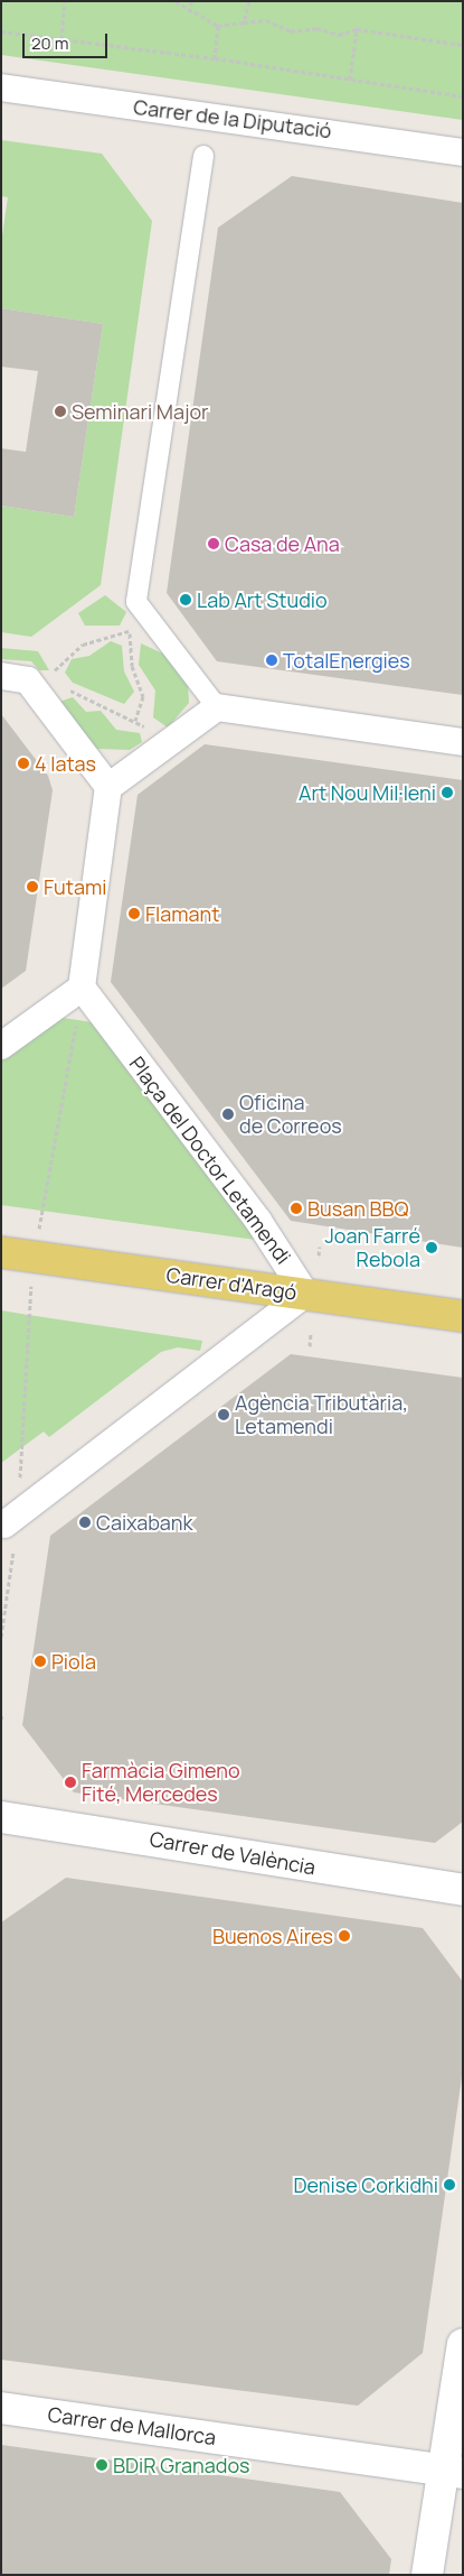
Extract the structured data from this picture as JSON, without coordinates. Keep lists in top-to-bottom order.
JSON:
{
  "streets": {
    "main road": ["Carrer d'Aragó", "Carrer de València", "Carrer de Mallorca"],
    "street": ["Carrer de la Diputació", "Plaça del Doctor Letamendi"]
  },
  "crossings": [
    ["Plaça del Doctor Letamendi", "Carrer d'Aragó"]
  ],
  "places": [
    "Seminari Major",
    "Casa de Ana",
    "Lab Art Studio",
    "TotalEnergies",
    "4 latas",
    "Art Nou Mil·leni",
    "Futami",
    "Flamant",
    "Oficina de Correos",
    "Busan BBQ",
    "Joan Farré Rebola",
    "Agència Tributària, Letamendi",
    "Caixabank",
    "Piola",
    "Farmàcia Gimeno Fité, Mercedes",
    "Buenos Aires",
    "Denise Corkidhi",
    "BDiR Granados"
  ],
  "scale_bar": "20 m"
}
